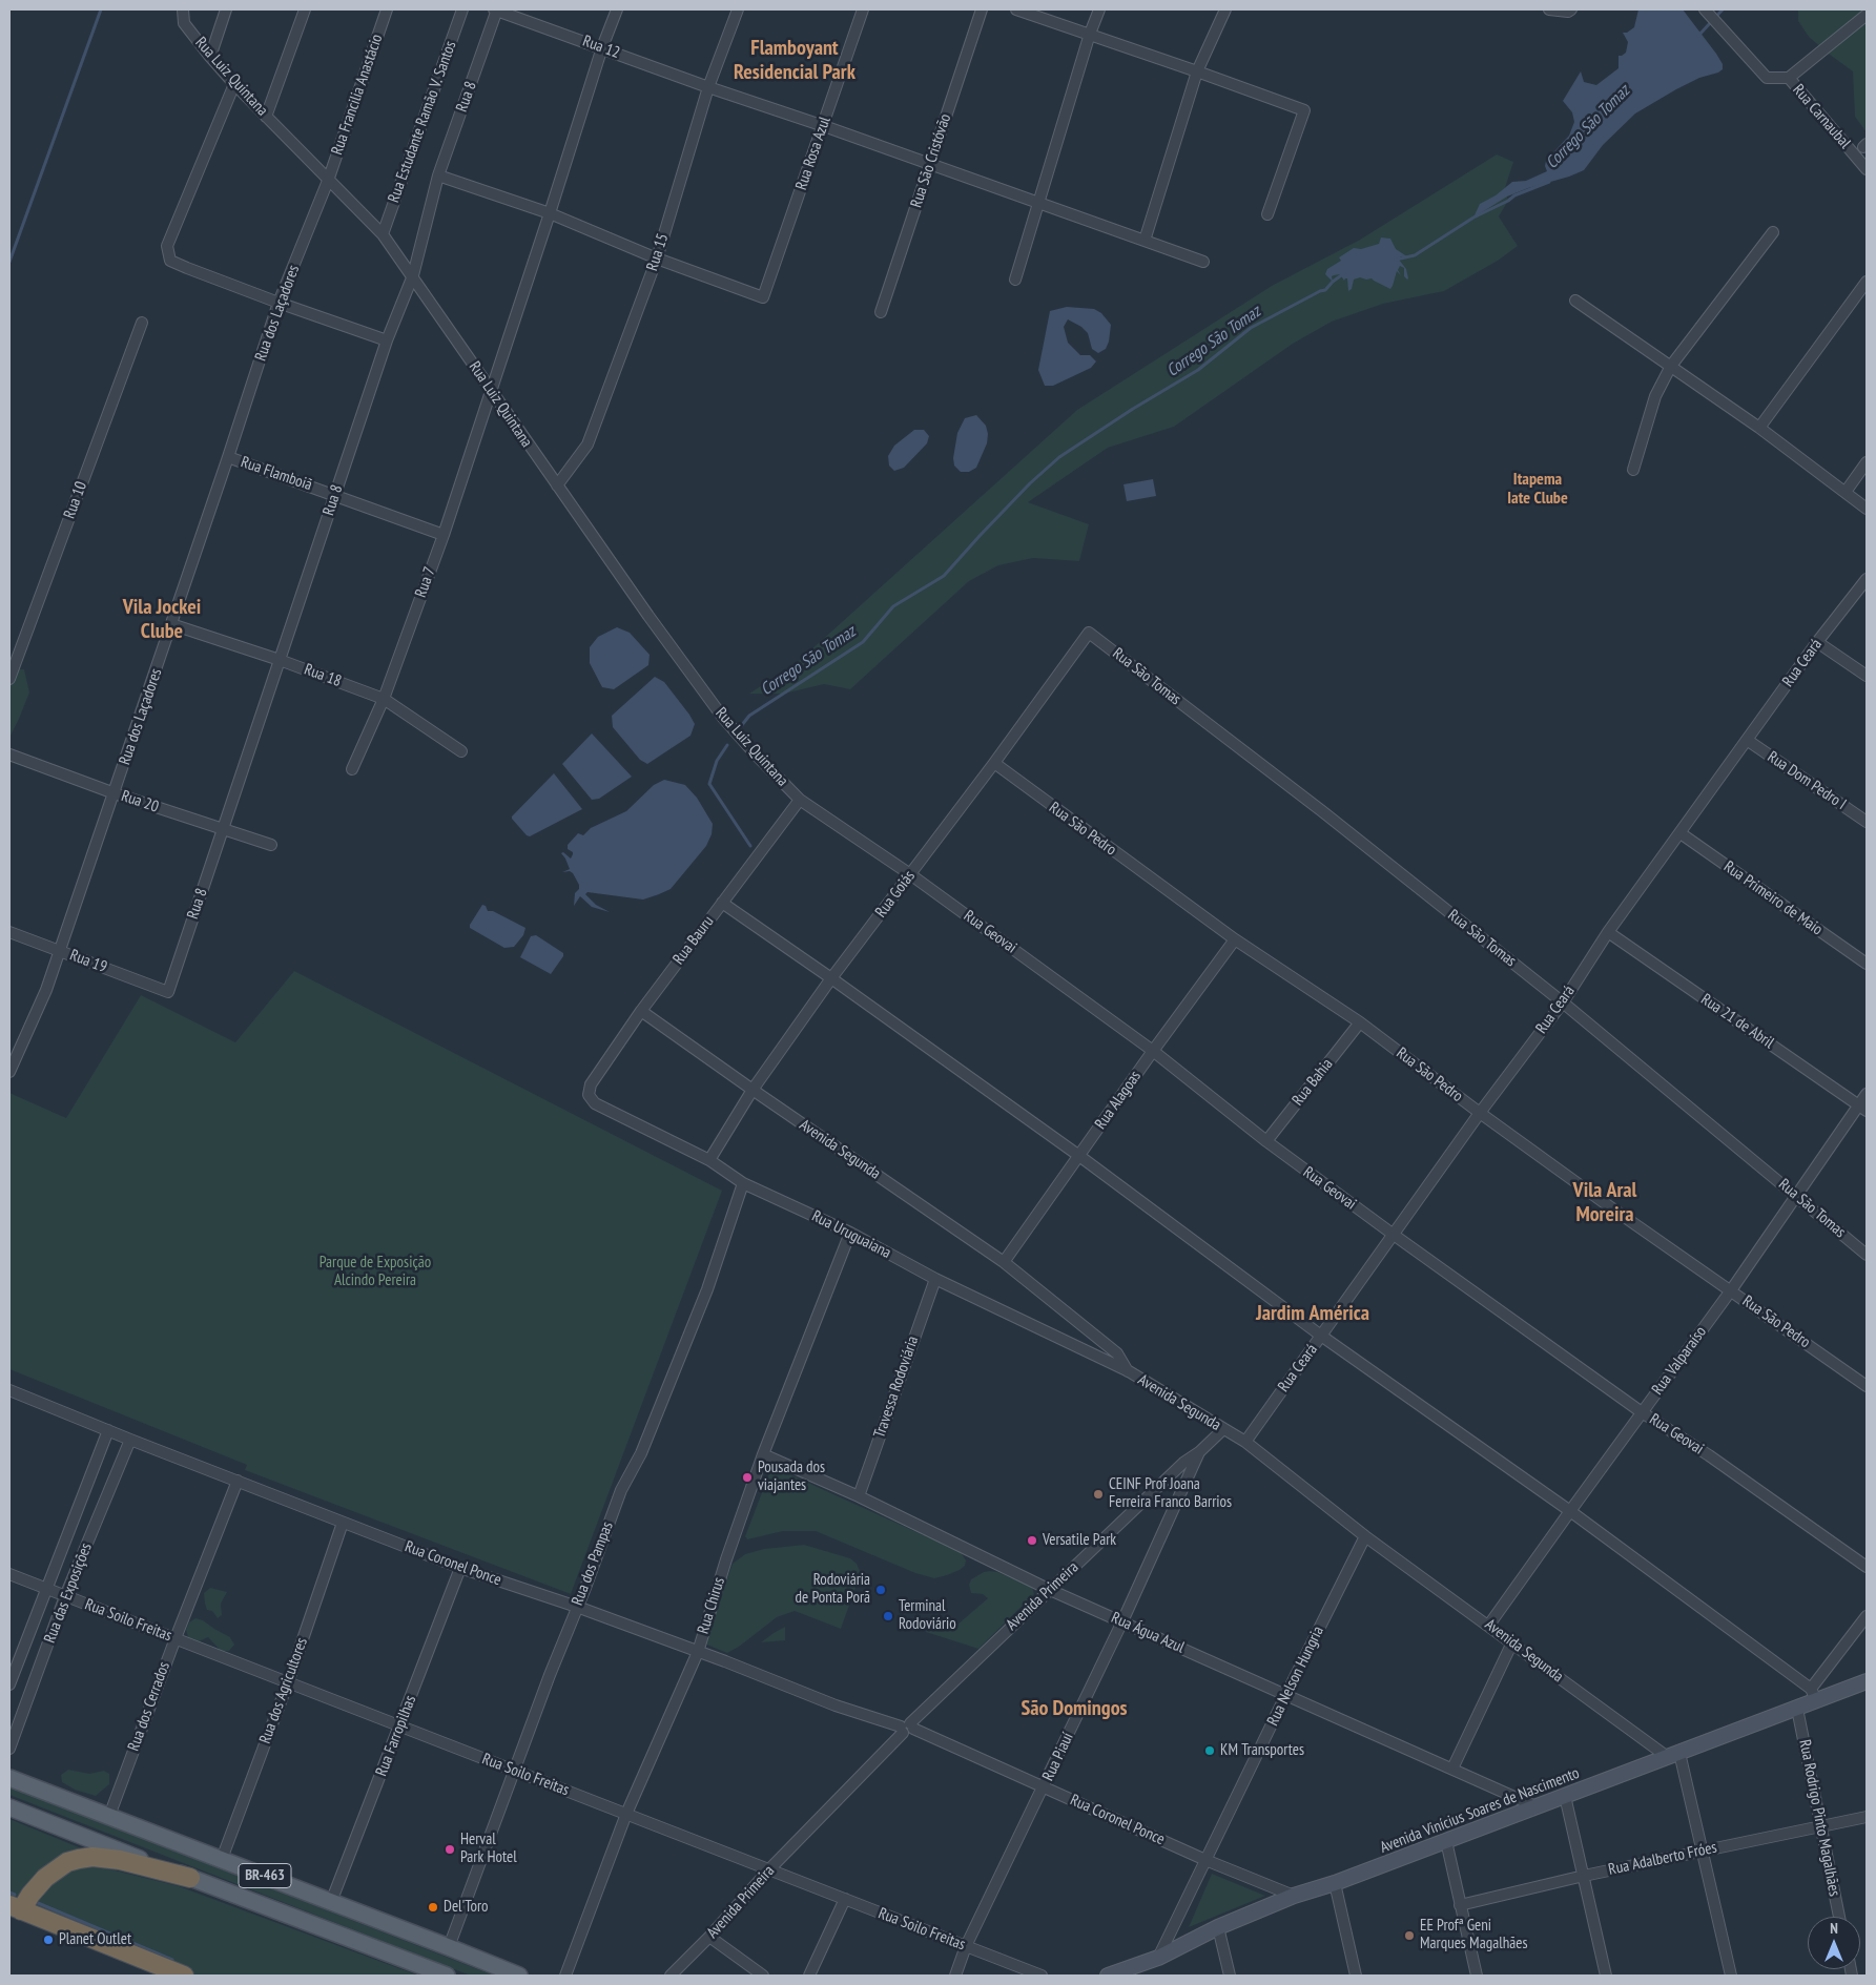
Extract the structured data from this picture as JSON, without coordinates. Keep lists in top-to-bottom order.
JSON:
{
  "streets": {
    "main road": ["BR-463"],
    "street": [
      "Rua 12",
      "Rua Luiz Quintana",
      "Rua Francilia Anastácio",
      "Rua 8",
      "Rua Carnaubal",
      "Rua Estudante Ramão V. Santos",
      "Rua Rosa Azul",
      "Rua São Cristóvão",
      "Rua 15",
      "Rua dos Laçadores",
      "Rua Flamboiã",
      "Rua 10",
      "Rua 7",
      "Rua Ceará",
      "Rua 18",
      "Rua São Tomas",
      "Rua Dom Pedro I",
      "Rua 20",
      "Rua São Pedro",
      "Rua Goiás",
      "Rua Primeiro de Maio",
      "Rua Geovai",
      "Rua Bauru",
      "Rua 19",
      "Rua 21 de Abril",
      "Rua Bahia",
      "Rua Alagoas",
      "Avenida Segunda",
      "Rua Uruguaiana",
      "Rua Valparaíso",
      "Travessa Rodoviária",
      "Rua Coronel Ponce",
      "Rua dos Pampas",
      "Rua das Exposições",
      "Avenida Primeira",
      "Rua Chirus",
      "Rua Soilo Freitas",
      "Rua Água Azul",
      "Rua Nelson Hungria",
      "Rua dos Agricultores",
      "Rua dos Cerrados",
      "Rua Farropilhas",
      "Rua Piauí",
      "Avenida Vinícius Soares de Nascimento",
      "Rua Rodrigo Pinto Magalhães",
      "Rua Adalberto Fróes"
    ]
  },
  "crossings": [
    ["Rua 12", "Rua 8"],
    ["Rua 12", "Rua Rosa Azul"],
    ["Rua 12", "Rua São Cristóvão"],
    ["Rua 12", "Rua 15"],
    ["Rua Luiz Quintana", "Rua Francilia Anastácio"],
    ["Rua Luiz Quintana", "Rua 8"],
    ["Rua Luiz Quintana", "Rua Estudante Ramão V. Santos"],
    ["Rua Luiz Quintana", "Rua 15"],
    ["Rua Luiz Quintana", "Rua dos Laçadores"],
    ["Rua Luiz Quintana", "Rua 7"],
    ["Rua Luiz Quintana", "Rua Geovai"],
    ["Rua Luiz Quintana", "Rua Bauru"],
    ["Rua Francilia Anastácio", "Rua dos Laçadores"],
    ["Rua 8", "Rua Flamboiã"],
    ["Rua 8", "Rua 18"],
    ["Rua 8", "Rua 20"],
    ["Rua 8", "Rua 19"],
    ["Rua Rosa Azul", "Rua 15"],
    ["Rua dos Laçadores", "Rua Flamboiã"],
    ["Rua dos Laçadores", "Rua 18"],
    ["Rua dos Laçadores", "Rua 20"],
    ["Rua dos Laçadores", "Rua 19"],
    ["Rua Flamboiã", "Rua 7"],
    ["Rua 7", "Rua 18"],
    ["Rua Ceará", "Rua São Tomas"],
    ["Rua Ceará", "Rua Dom Pedro I"],
    ["Rua Ceará", "Rua São Pedro"],
    ["Rua Ceará", "Rua Primeiro de Maio"],
    ["Rua Ceará", "Rua Geovai"],
    ["Rua Ceará", "Rua 21 de Abril"],
    ["Rua Ceará", "Avenida Segunda"],
    ["Rua São Tomas", "Rua Goiás"],
    ["Rua São Tomas", "Rua Valparaíso"],
    ["Rua São Pedro", "Rua Goiás"],
    ["Rua São Pedro", "Rua Bahia"],
    ["Rua São Pedro", "Rua Alagoas"],
    ["Rua São Pedro", "Rua Valparaíso"],
    ["Rua Goiás", "Rua Geovai"],
    ["Rua Goiás", "Avenida Segunda"],
    ["Rua Goiás", "Rua Uruguaiana"],
    ["Rua Geovai", "Rua Bauru"],
    ["Rua Geovai", "Rua Bahia"],
    ["Rua Geovai", "Rua Alagoas"],
    ["Rua Geovai", "Rua Valparaíso"],
    ["Rua Bauru", "Avenida Segunda"],
    ["Rua Bauru", "Rua Uruguaiana"],
    ["Rua 21 de Abril", "Rua Valparaíso"],
    ["Rua Alagoas", "Avenida Segunda"],
    ["Avenida Segunda", "Rua Uruguaiana"],
    ["Avenida Segunda", "Rua Valparaíso"],
    ["Avenida Segunda", "Avenida Primeira"],
    ["Avenida Segunda", "Rua Nelson Hungria"],
    ["Avenida Segunda", "Avenida Vinícius Soares de Nascimento"],
    ["Rua Uruguaiana", "Travessa Rodoviária"],
    ["Rua Uruguaiana", "Rua dos Pampas"],
    ["Rua Uruguaiana", "Rua Chirus"],
    ["Travessa Rodoviária", "Rua Água Azul"],
    ["Rua Coronel Ponce", "Rua dos Pampas"],
    ["Rua Coronel Ponce", "Rua das Exposições"],
    ["Rua Coronel Ponce", "Avenida Primeira"],
    ["Rua Coronel Ponce", "Rua Chirus"],
    ["Rua Coronel Ponce", "Rua Nelson Hungria"],
    ["Rua Coronel Ponce", "Rua dos Agricultores"],
    ["Rua Coronel Ponce", "Rua dos Cerrados"],
    ["Rua Coronel Ponce", "Rua Farropilhas"],
    ["Rua Coronel Ponce", "Rua Piauí"],
    ["Rua Coronel Ponce", "Avenida Vinícius Soares de Nascimento"],
    ["Rua dos Pampas", "Rua Soilo Freitas"],
    ["Rua dos Pampas", "BR-463"],
    ["Rua das Exposições", "Rua Soilo Freitas"],
    ["Avenida Primeira", "Rua Soilo Freitas"],
    ["Avenida Primeira", "Rua Água Azul"],
    ["Avenida Primeira", "Rua Piauí"],
    ["Rua Chirus", "Rua Soilo Freitas"],
    ["Rua Chirus", "Rua Água Azul"],
    ["Rua Soilo Freitas", "Rua dos Agricultores"],
    ["Rua Soilo Freitas", "Rua dos Cerrados"],
    ["Rua Soilo Freitas", "Rua Farropilhas"],
    ["Rua Soilo Freitas", "Rua Piauí"],
    ["Rua Água Azul", "Rua Nelson Hungria"],
    ["Rua Água Azul", "Rua Piauí"],
    ["Rua Água Azul", "Avenida Vinícius Soares de Nascimento"],
    ["Rua Nelson Hungria", "Avenida Vinícius Soares de Nascimento"],
    ["Rua dos Agricultores", "BR-463"],
    ["Rua dos Cerrados", "BR-463"],
    ["Rua Farropilhas", "BR-463"],
    ["Avenida Vinícius Soares de Nascimento", "Rua Rodrigo Pinto Magalhães"],
    ["Rua Rodrigo Pinto Magalhães", "Rua Adalberto Fróes"]
  ],
  "districts": [
    "Flamboyant Residencial Park",
    "Itapema Iate Clube",
    "Vila Jockei Clube",
    "Vila Aral Moreira",
    "Jardim América",
    "São Domingos"
  ],
  "water": ["Corrego São Tomaz"],
  "parks": ["Parque de Exposição Alcindo Pereira"],
  "places": [
    "Pousada dos viajantes",
    "CEINF Prof Joana Ferreira Franco Barrios",
    "Versatile Park",
    "Rodoviária de Ponta Porã",
    "Terminal Rodoviário",
    "KM Transportes",
    "Herval Park Hotel",
    "Del'Toro",
    "EE Profª Geni Marques Magalhães",
    "Planet Outlet"
  ],
  "north": "top"
}
